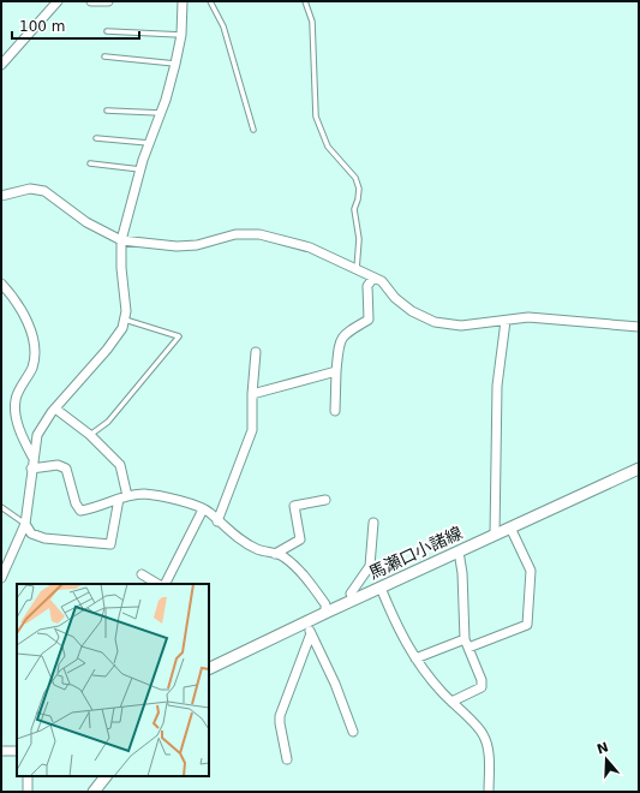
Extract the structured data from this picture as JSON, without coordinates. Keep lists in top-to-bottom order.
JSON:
{
  "streets": {
    "main road": ["馬瀬口小諸線"]
  },
  "scale_bar": "100 m",
  "north": "top"
}
